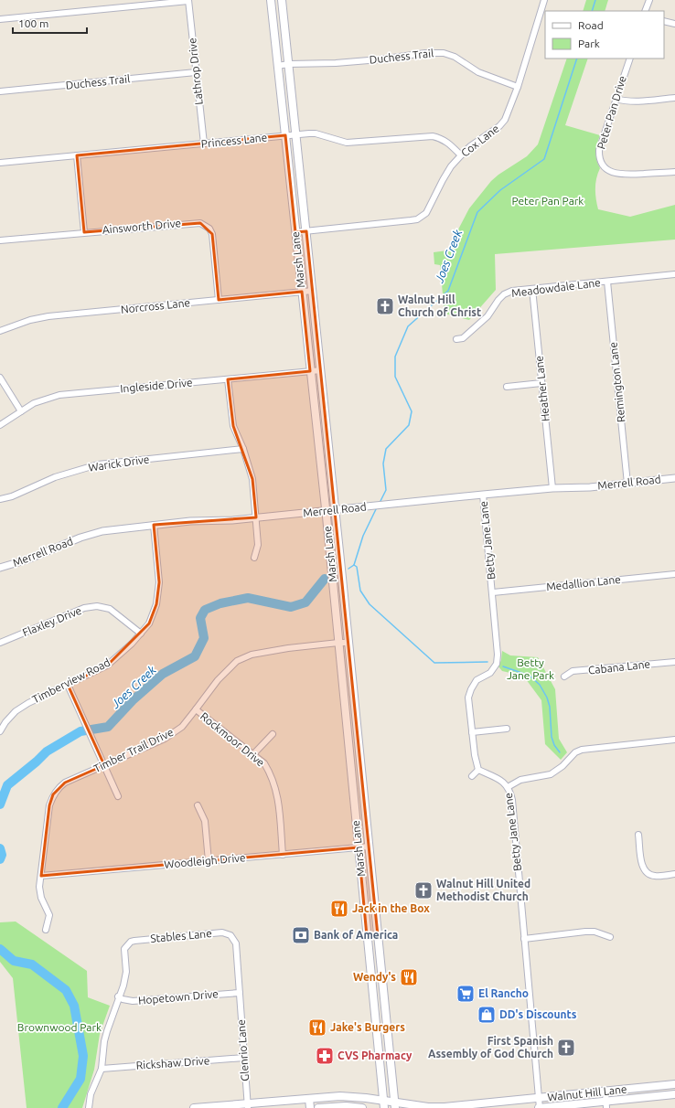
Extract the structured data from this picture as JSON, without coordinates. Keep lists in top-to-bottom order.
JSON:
{
  "streets": {
    "main road": ["Marsh Lane", "Walnut Hill Lane"],
    "street": [
      "Duchess Trail",
      "Lathrop Drive",
      "Peter Pan Drive",
      "Princess Lane",
      "Cox Lane",
      "Ainsworth Drive",
      "Meadowdale Lane",
      "Norcross Lane",
      "Remington Lane",
      "Ingleside Drive",
      "Heather Lane",
      "Warick Drive",
      "Merrell Road",
      "Betty Jane Lane",
      "Medallion Lane",
      "Flaxley Drive",
      "Cabana Lane",
      "Timberview Road",
      "Rockmoor Drive",
      "Timber Trail Drive",
      "Woodleigh Drive",
      "Stables Lane",
      "Hopetown Drive",
      "Glenrio Lane",
      "Rickshaw Drive"
    ]
  },
  "crossings": [
    ["Duchess Trail", "Lathrop Drive"],
    ["Duchess Trail", "Cox Lane"],
    ["Duchess Trail", "Marsh Lane"],
    ["Lathrop Drive", "Princess Lane"],
    ["Princess Lane", "Cox Lane"],
    ["Princess Lane", "Marsh Lane"],
    ["Cox Lane", "Marsh Lane"],
    ["Ainsworth Drive", "Norcross Lane"],
    ["Marsh Lane", "Norcross Lane"],
    ["Marsh Lane", "Ingleside Drive"],
    ["Marsh Lane", "Merrell Road"],
    ["Marsh Lane", "Timber Trail Drive"],
    ["Marsh Lane", "Woodleigh Drive"],
    ["Marsh Lane", "Walnut Hill Lane"],
    ["Meadowdale Lane", "Remington Lane"],
    ["Meadowdale Lane", "Heather Lane"],
    ["Remington Lane", "Merrell Road"],
    ["Heather Lane", "Merrell Road"],
    ["Merrell Road", "Betty Jane Lane"],
    ["Merrell Road", "Timberview Road"],
    ["Betty Jane Lane", "Medallion Lane"],
    ["Betty Jane Lane", "Walnut Hill Lane"],
    ["Flaxley Drive", "Timberview Road"],
    ["Rockmoor Drive", "Timber Trail Drive"],
    ["Rockmoor Drive", "Woodleigh Drive"],
    ["Timber Trail Drive", "Woodleigh Drive"],
    ["Stables Lane", "Hopetown Drive"],
    ["Stables Lane", "Glenrio Lane"],
    ["Stables Lane", "Rickshaw Drive"],
    ["Hopetown Drive", "Glenrio Lane"],
    ["Glenrio Lane", "Rickshaw Drive"],
    ["Glenrio Lane", "Walnut Hill Lane"]
  ],
  "water": ["Joes Creek"],
  "parks": ["Peter Pan Park", "Betty Jane Park", "Brownwood Park"],
  "places": {
    "church": ["Walnut Hill Church of Christ", "Walnut Hill United Methodist Church", "First Spanish Assembly of God Church"],
    "restaurant": ["Jack in the Box", "Wendy's", "Jake's Burgers"],
    "bank": ["Bank of America"],
    "supermarket": ["El Rancho"],
    "shop": ["DD's Discounts"],
    "pharmacy": ["CVS Pharmacy"]
  },
  "legend": ["Road", "Park"],
  "scale_bar": "100 m"
}
